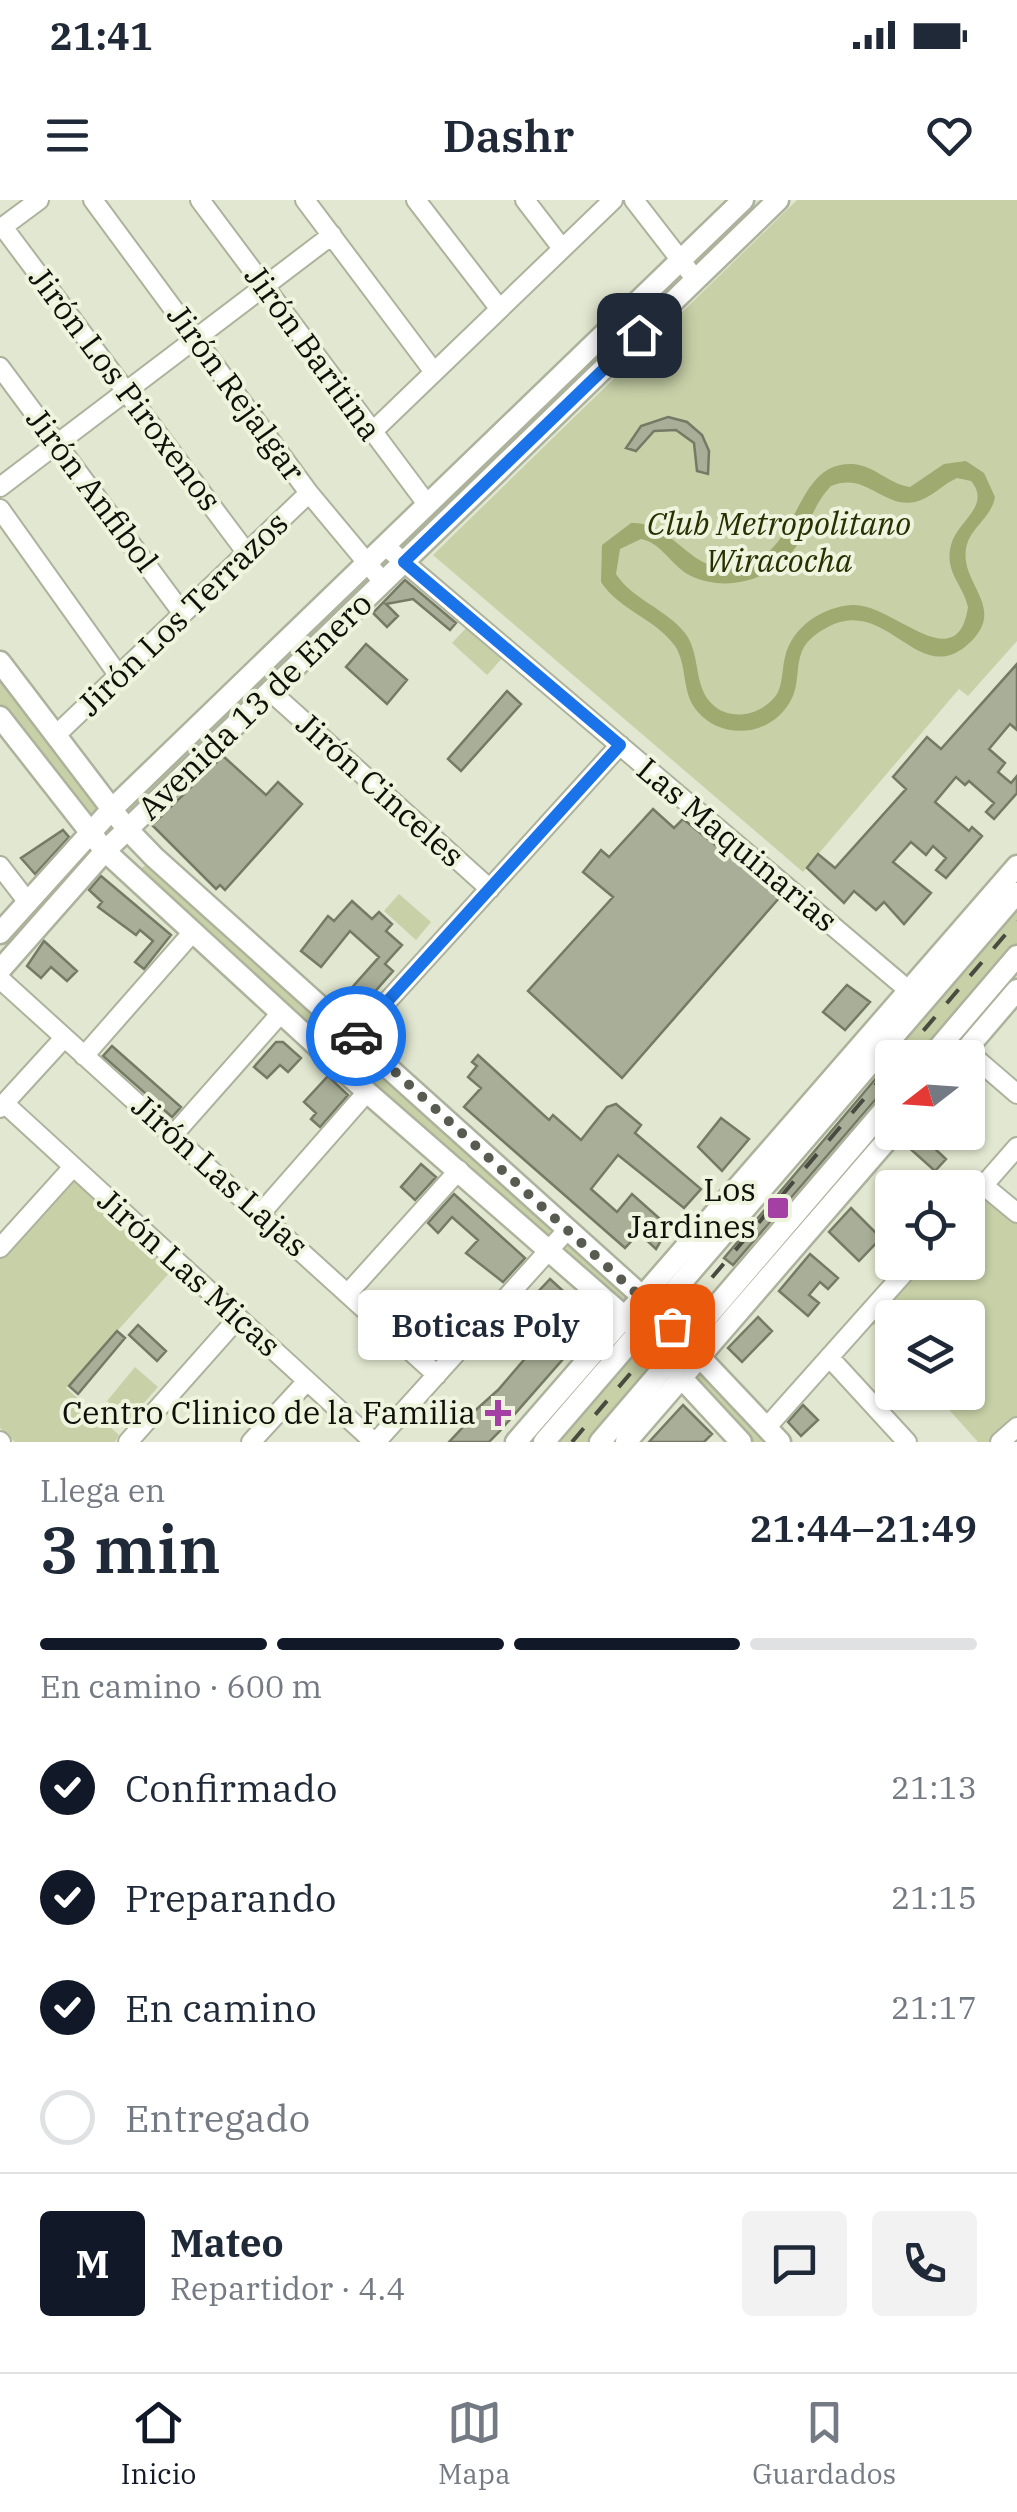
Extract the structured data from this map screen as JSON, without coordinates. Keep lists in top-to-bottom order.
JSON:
{
  "streets": {
    "main road": ["Avenida 13 de Enero"],
    "street": [
      "Jirón Baritina",
      "Jirón Los Piroxenos",
      "Jirón Rejalgar",
      "Jirón Anfibol",
      "Jirón Los Terrazos",
      "Jirón Cinceles",
      "Las Maquinarias",
      "Jirón Las Lajas",
      "Jirón Las Micas"
    ]
  },
  "crossings": [
    ["Jirón Baritina", "Avenida 13 de Enero"],
    ["Jirón Los Piroxenos", "Jirón Los Terrazos"],
    ["Jirón Rejalgar", "Jirón Los Terrazos"],
    ["Jirón Rejalgar", "Avenida 13 de Enero"],
    ["Jirón Anfibol", "Jirón Los Terrazos"],
    ["Avenida 13 de Enero", "Jirón Cinceles"],
    ["Avenida 13 de Enero", "Las Maquinarias"]
  ],
  "parks": ["Club Metropolitano Wiracocha"],
  "places": {
    "transit": ["Los Jardines"],
    "other": ["Boticas Poly"],
    "health": ["Centro Clinico de la Familia"]
  },
  "north": "left",
  "page": {
    "status": "21:41",
    "header": "Dashr",
    "bubble": "Boticas Poly",
    "heading": ["3 min", "Llega en", "21:44–21:49"],
    "panel": ["Mateo", "Repartidor · 4.4"],
    "bar": "En camino · 600 m",
    "list": [
      ["Confirmado", "21:13"],
      ["Preparando", "21:15"],
      ["En camino", "21:17"],
      "Entregado"
    ],
    "round": "M",
    "tabs": ["Inicio", "Mapa", "Guardados"]
  }
}
